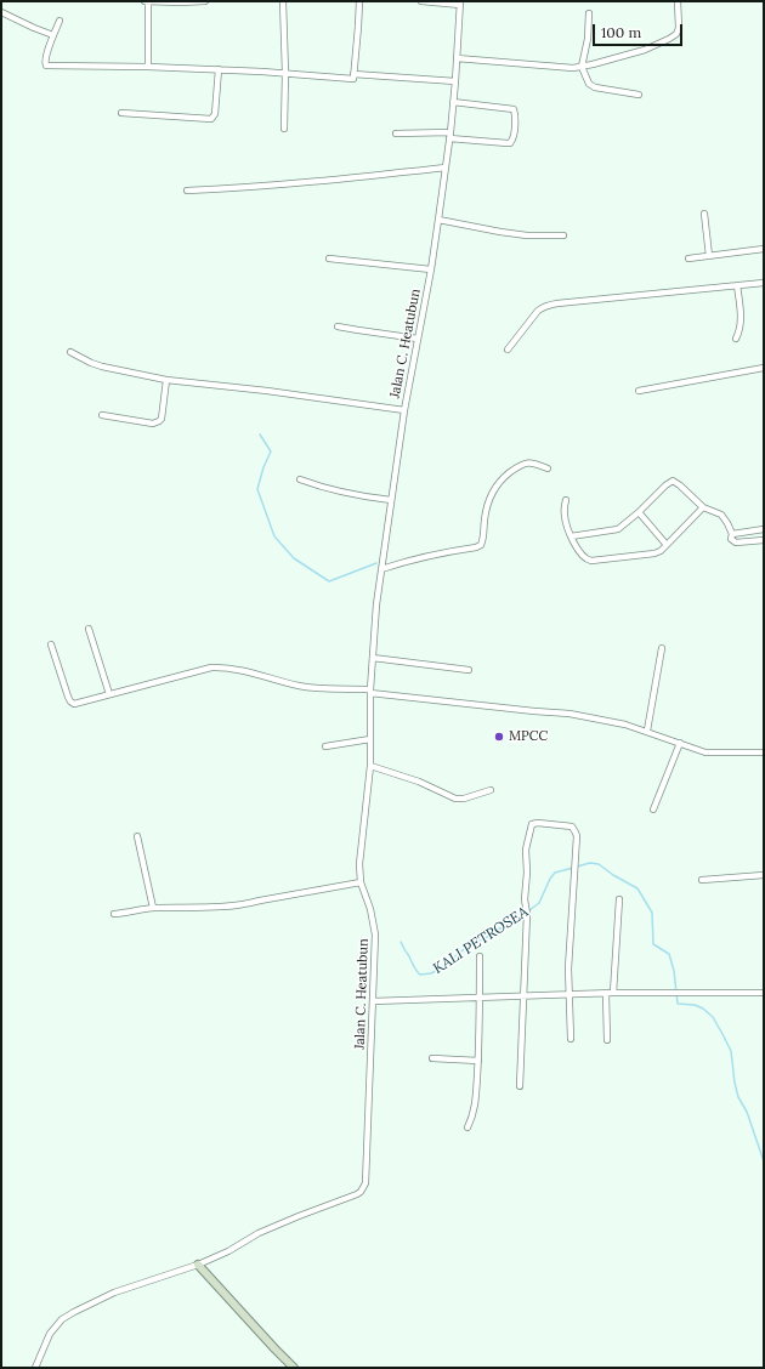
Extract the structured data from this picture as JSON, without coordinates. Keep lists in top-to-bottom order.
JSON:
{
  "streets": {
    "street": ["Jalan C. Heatubun"]
  },
  "water": ["KALI PETROSEA"],
  "places": ["MPCC"],
  "scale_bar": "100 m"
}
